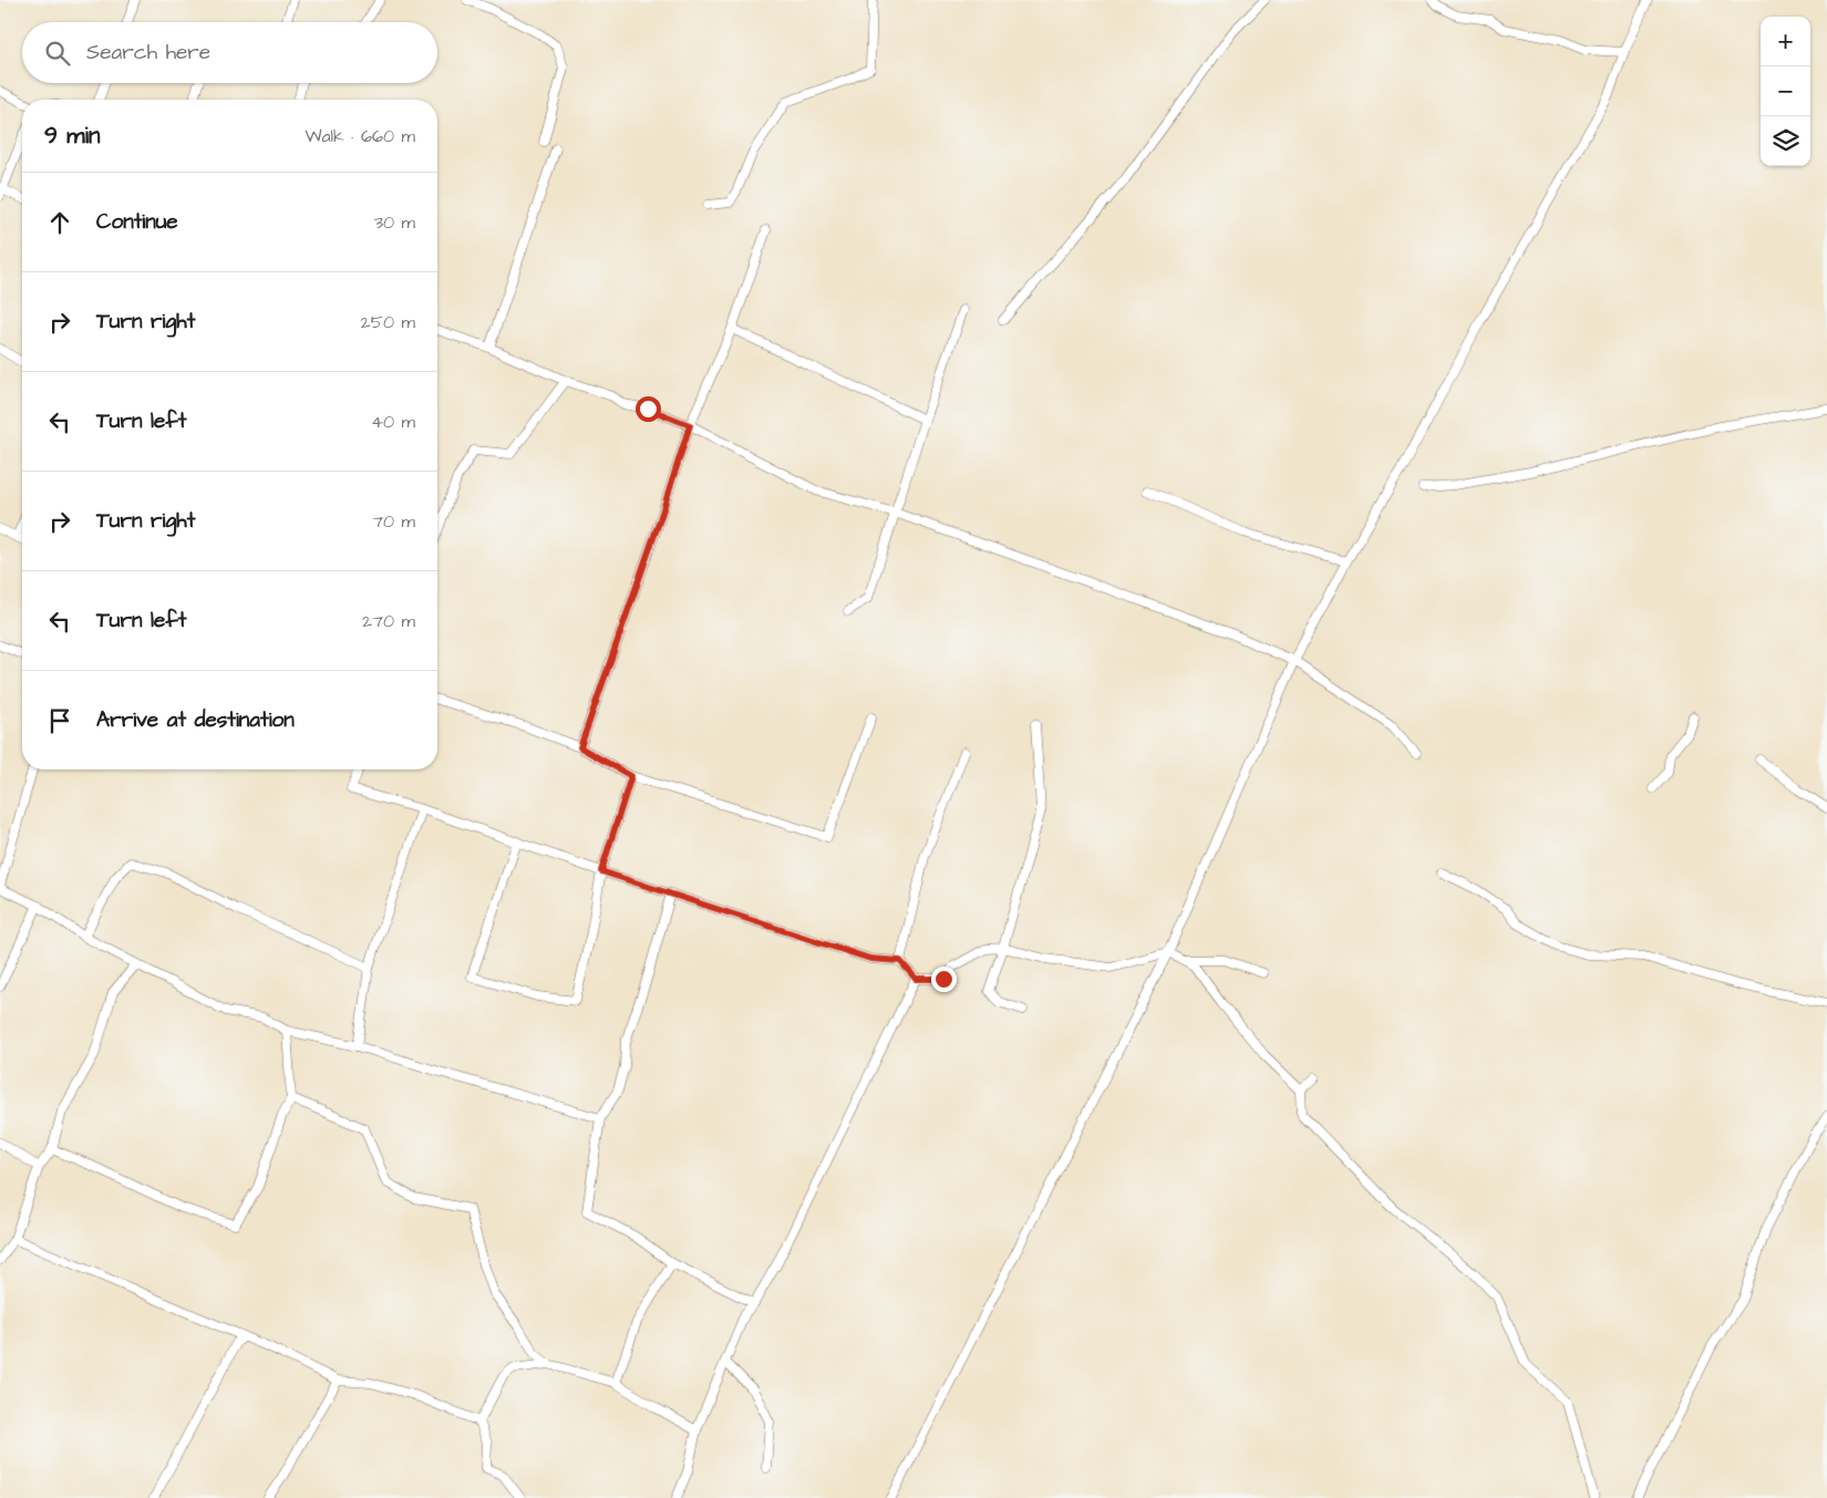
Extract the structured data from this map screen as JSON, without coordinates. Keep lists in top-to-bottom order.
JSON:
{
  "page": {
    "map_buttons": ["+", "−"],
    "search": "Search here",
    "heading": ["9 min", "Walk · 660 m"],
    "list": [
      ["Continue", "30 m"],
      ["Turn right", "250 m"],
      ["Turn left", "40 m"],
      ["Turn right", "70 m"],
      ["Turn left", "270 m"],
      "Arrive at destination"
    ]
  }
}
